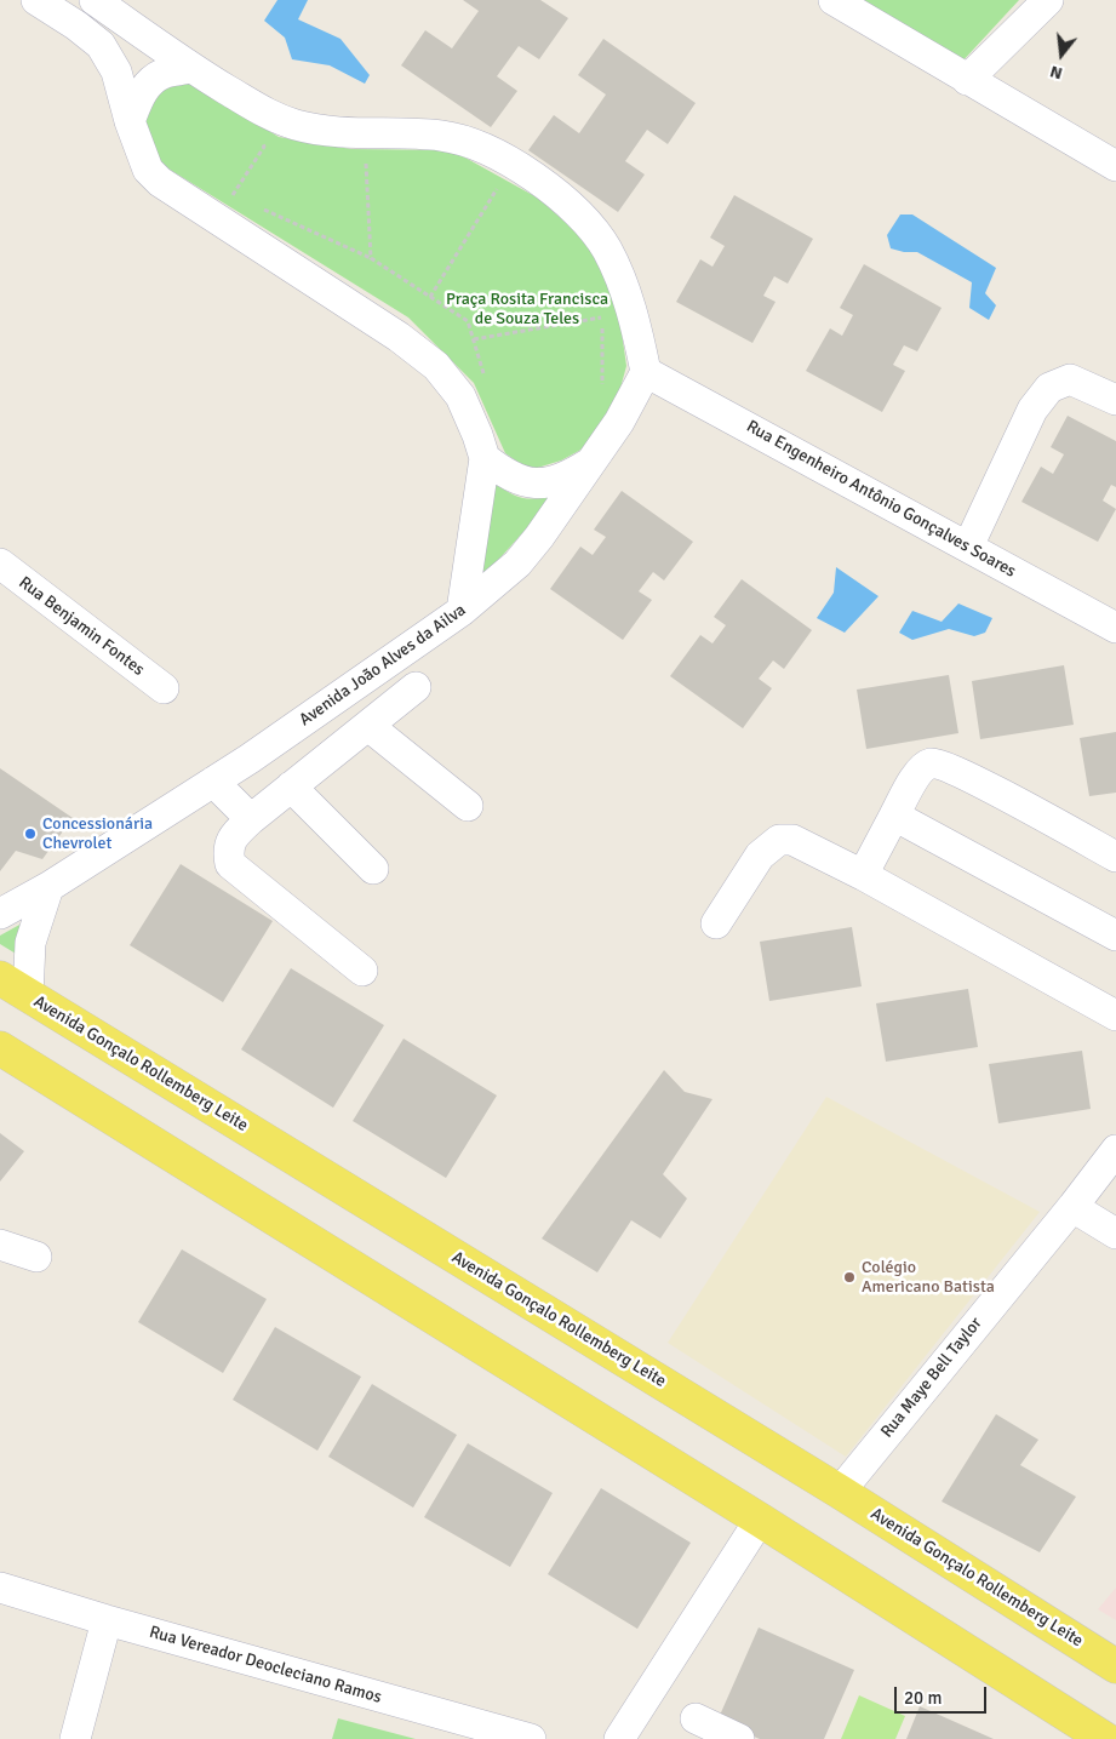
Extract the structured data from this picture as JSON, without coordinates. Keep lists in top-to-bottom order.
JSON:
{
  "streets": {
    "main road": ["Avenida Gonçalo Rollemberg Leite"],
    "street": [
      "Rua Engenheiro Antônio Gonçalves Soares",
      "Rua Benjamin Fontes",
      "Avenida João Alves da Ailva",
      "Rua Maye Bell Taylor",
      "Rua Vereador Deocleciano Ramos"
    ]
  },
  "crossings": [
    ["Rua Engenheiro Antônio Gonçalves Soares", "Avenida João Alves da Ailva"],
    ["Avenida Gonçalo Rollemberg Leite", "Rua Maye Bell Taylor"]
  ],
  "parks": ["Praça Rosita Francisca de Souza Teles"],
  "places": ["Concessionária Chevrolet", "Colégio Americano Batista"],
  "scale_bar": "20 m",
  "north": "bottom"
}
